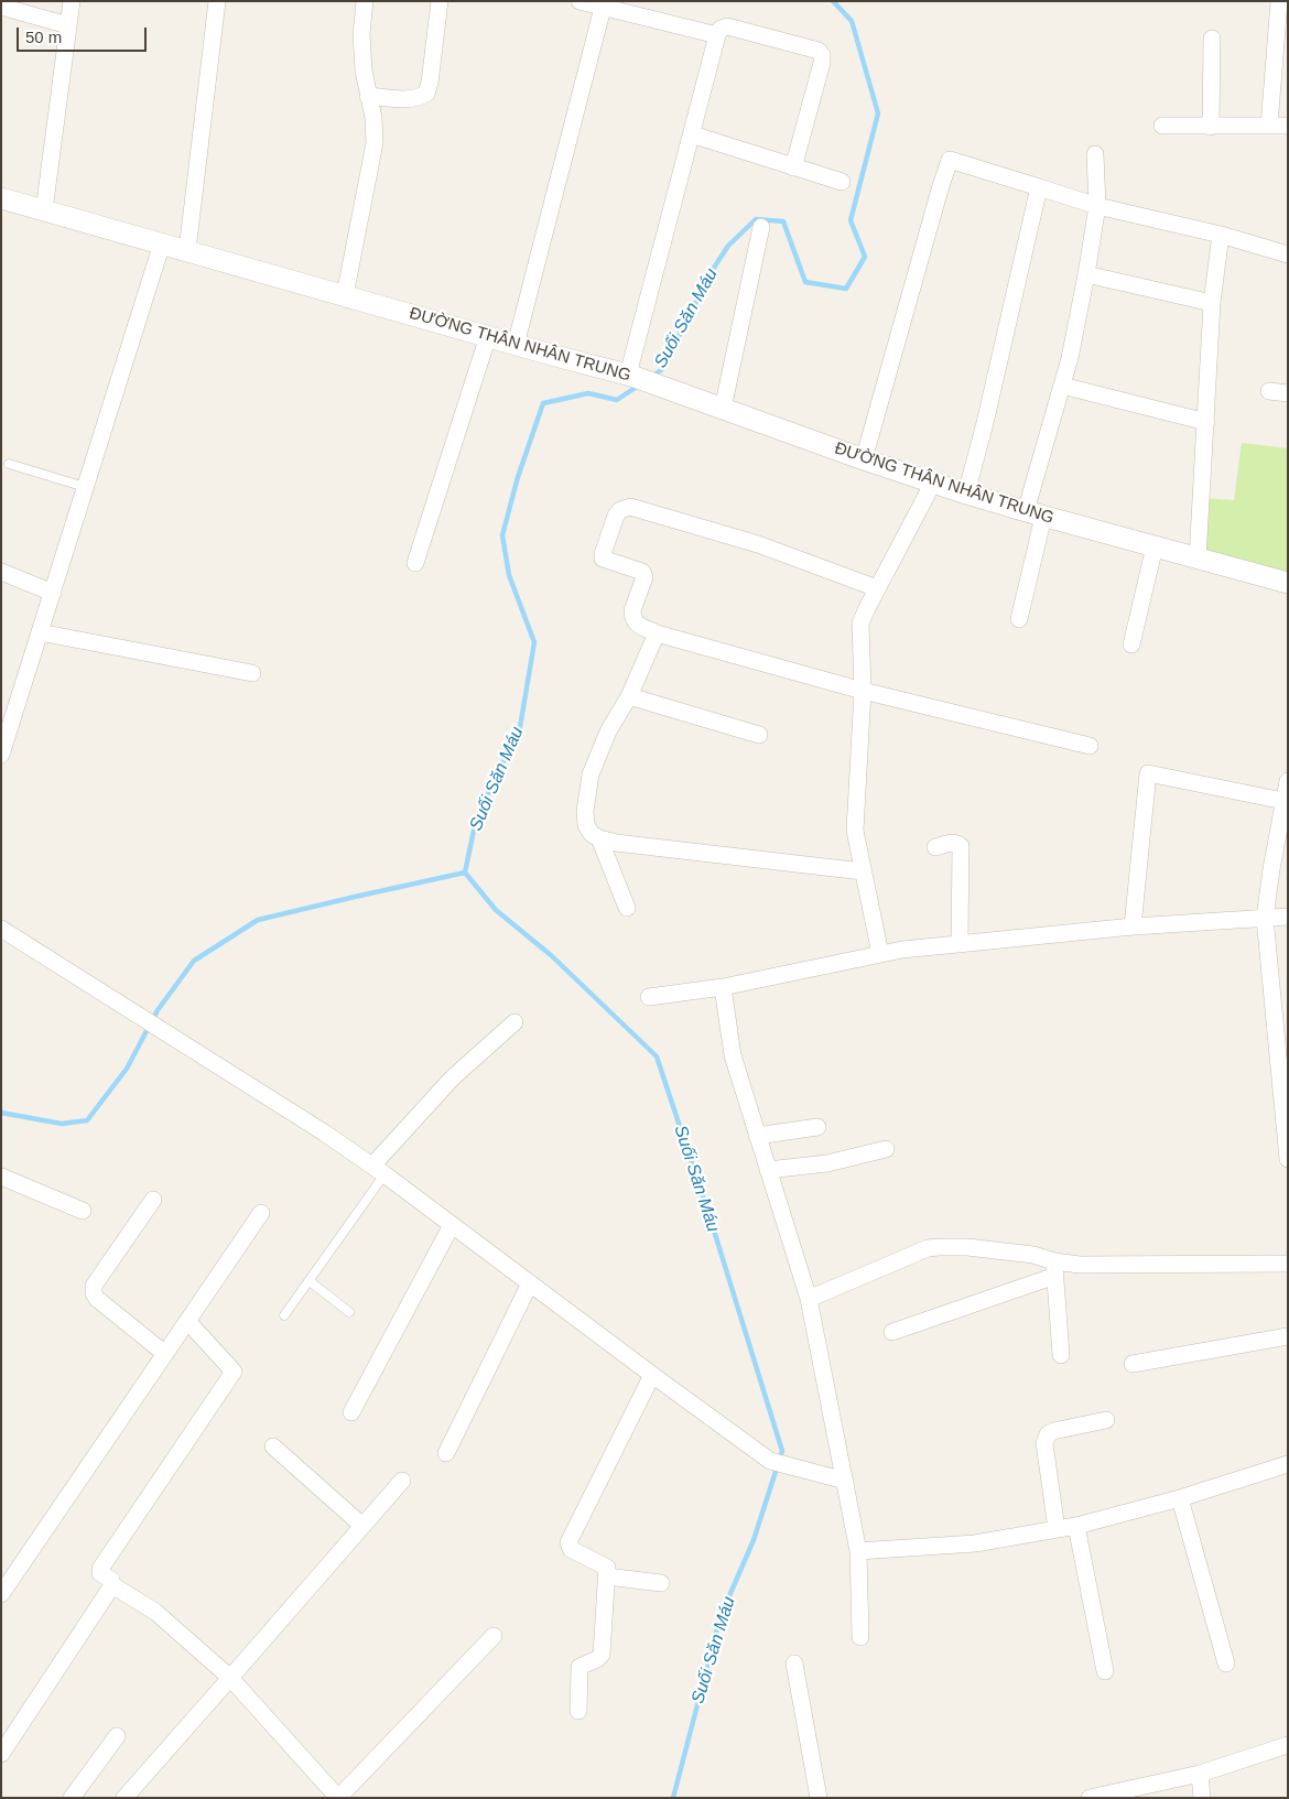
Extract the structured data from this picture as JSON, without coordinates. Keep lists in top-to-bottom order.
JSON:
{
  "streets": {
    "street": ["ĐƯỜNG THÂN NHÂN TRUNG"]
  },
  "water": ["Suối Săn Máu"],
  "scale_bar": "50 m"
}
